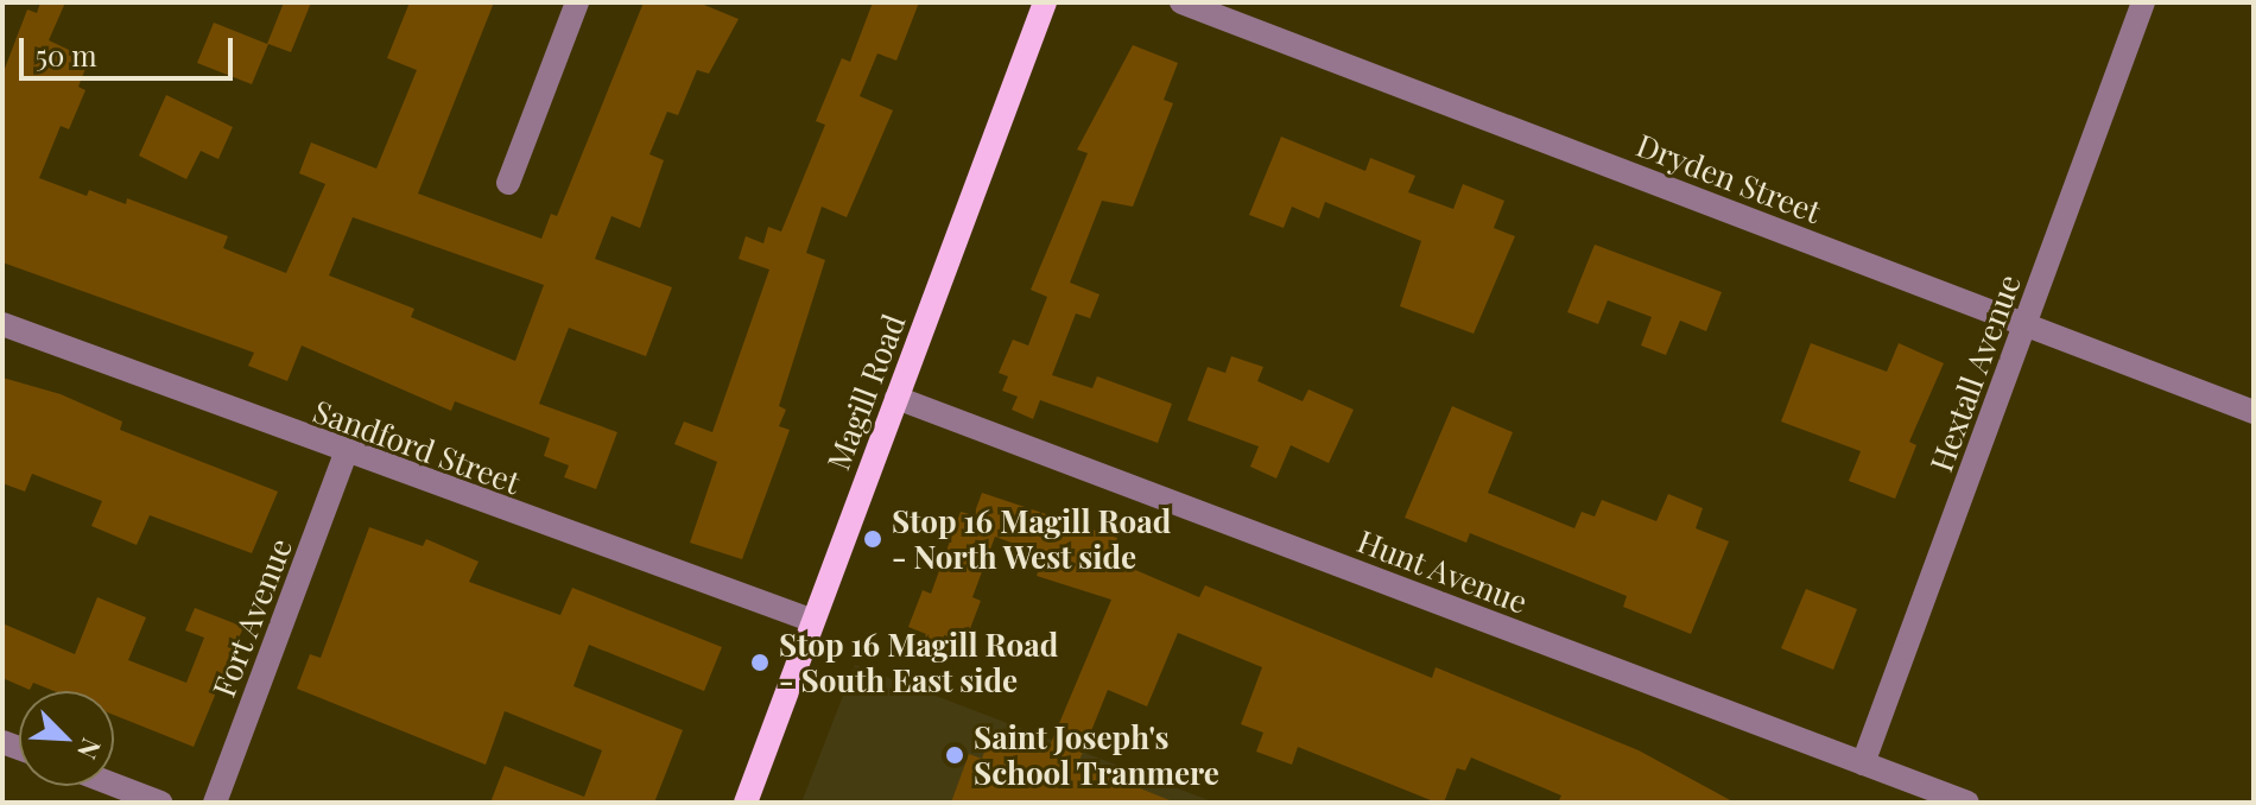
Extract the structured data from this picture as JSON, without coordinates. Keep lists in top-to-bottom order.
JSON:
{
  "streets": {
    "main road": ["Magill Road"],
    "street": [
      "Dryden Street",
      "Hextall Avenue",
      "Sandford Street",
      "Hunt Avenue",
      "Fort Avenue"
    ]
  },
  "crossings": [
    ["Dryden Street", "Hextall Avenue"],
    ["Hextall Avenue", "Hunt Avenue"],
    ["Magill Road", "Sandford Street"],
    ["Magill Road", "Hunt Avenue"],
    ["Sandford Street", "Fort Avenue"]
  ],
  "places": ["Stop 16 Magill Road - North West side", "Stop 16 Magill Road - South East side", "Saint Joseph's School Tranmere"],
  "scale_bar": "50 m",
  "north": "bottom right"
}
